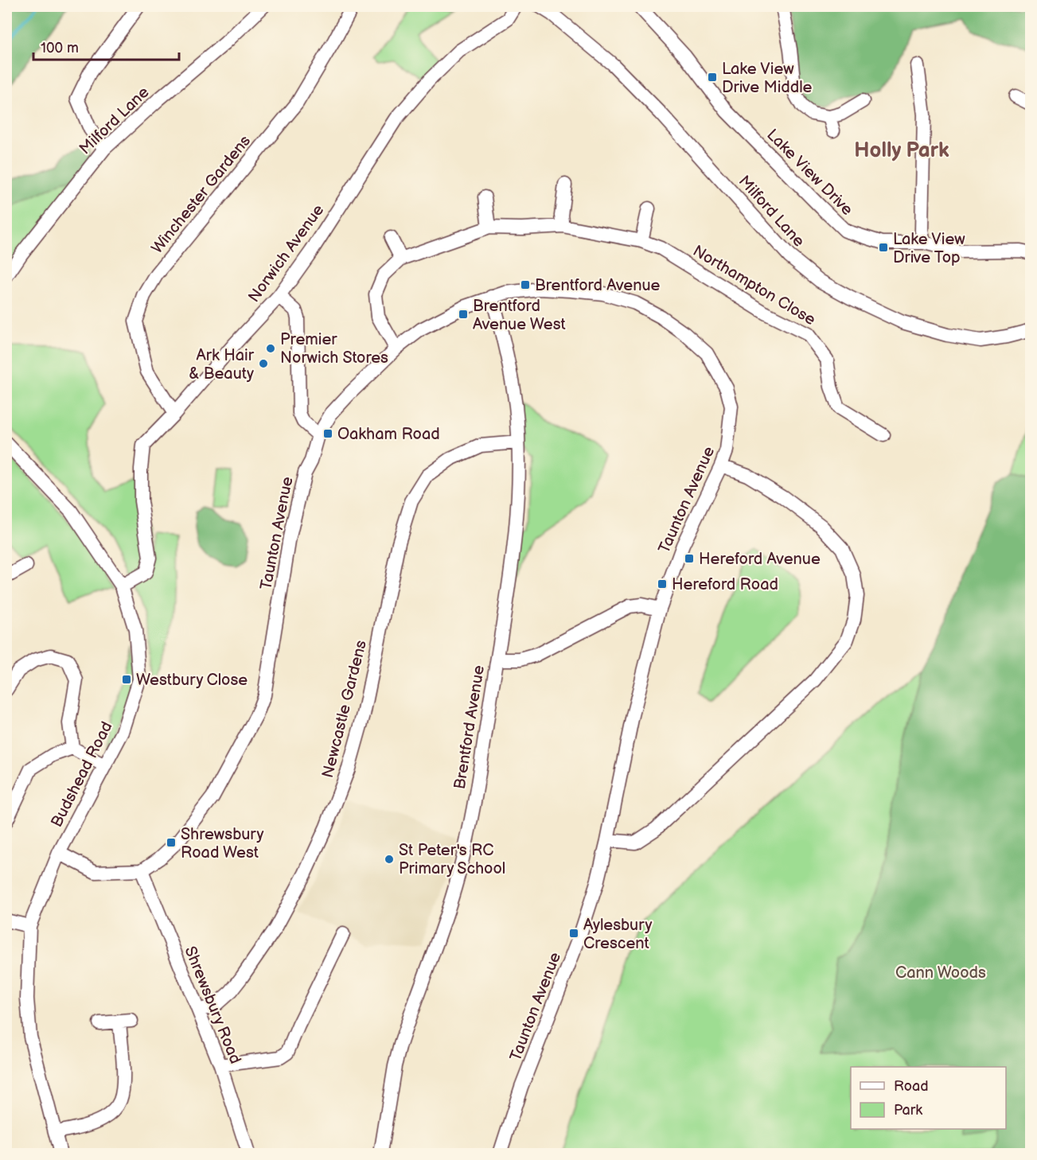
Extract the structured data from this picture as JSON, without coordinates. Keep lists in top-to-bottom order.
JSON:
{
  "streets": {
    "street": [
      "Milford Lane",
      "Lake View Drive",
      "Winchester Gardens",
      "Norwich Avenue",
      "Northampton Close",
      "Taunton Avenue",
      "Newcastle Gardens",
      "Brentford Avenue",
      "Budshead Road",
      "Shrewsbury Road"
    ]
  },
  "crossings": [
    ["Winchester Gardens", "Norwich Avenue"],
    ["Norwich Avenue", "Budshead Road"],
    ["Northampton Close", "Taunton Avenue"],
    ["Taunton Avenue", "Brentford Avenue"],
    ["Taunton Avenue", "Shrewsbury Road"],
    ["Newcastle Gardens", "Brentford Avenue"],
    ["Newcastle Gardens", "Shrewsbury Road"]
  ],
  "districts": ["Holly Park"],
  "parks": ["Cann Woods"],
  "places": {
    "transit": [
      "Lake View Drive Middle",
      "Lake View Drive Top",
      "Brentford Avenue",
      "Brentford Avenue West",
      "Oakham Road",
      "Hereford Avenue",
      "Hereford Road",
      "Westbury Close",
      "Shrewsbury Road West",
      "Aylesbury Crescent"
    ],
    "other": ["Premier Norwich Stores", "Ark Hair & Beauty", "St Peter's RC Primary School"]
  },
  "legend": ["Road", "Park"],
  "scale_bar": "100 m"
}
